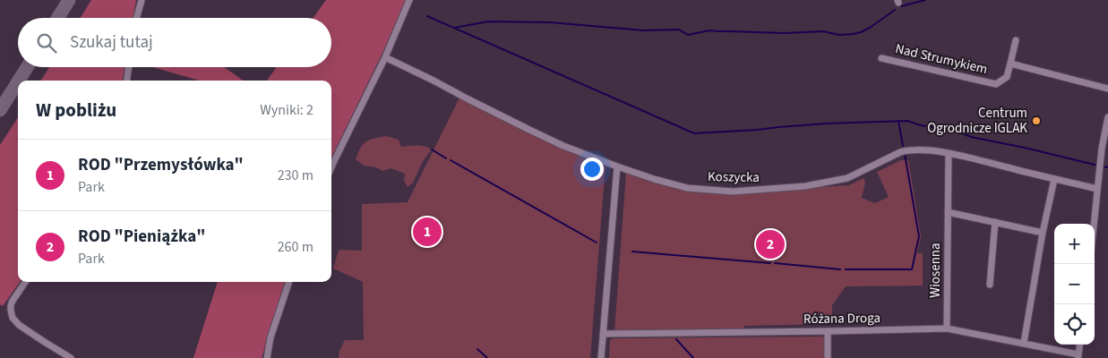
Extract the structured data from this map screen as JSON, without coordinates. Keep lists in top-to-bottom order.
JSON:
{
  "streets": {
    "street": [
      "Nad Strumykiem",
      "Koszycka",
      "Wiosenna",
      "Różana Droga"
    ]
  },
  "crossings": [
    ["Koszycka", "Wiosenna"],
    ["Wiosenna", "Różana Droga"]
  ],
  "places": ["Centrum Ogrodnicze IGLAK"],
  "page": {
    "search": "Szukaj tutaj",
    "heading": ["W pobliżu", "Wyniki: 2"],
    "list": [
      {
        "mark": "1",
        "name": "ROD \"Przemysłówka\"",
        "note": "Park",
        "value": "230 m"
      },
      {
        "mark": "2",
        "name": "ROD \"Pieniążka\"",
        "note": "Park",
        "value": "260 m"
      }
    ],
    "pins": ["1", "2"],
    "map_buttons": ["+", "−"]
  }
}
